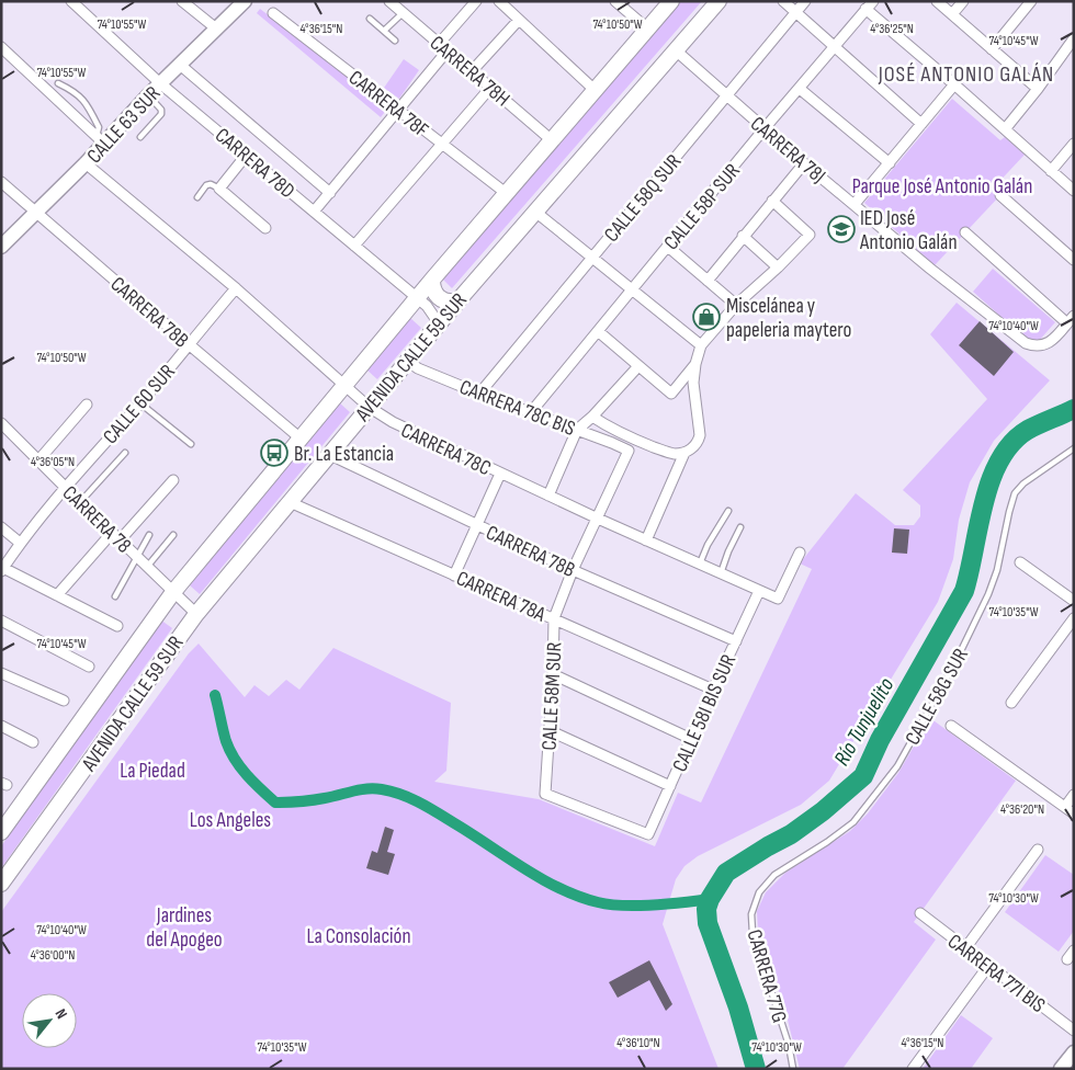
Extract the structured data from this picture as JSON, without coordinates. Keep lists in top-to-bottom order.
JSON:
{
  "streets": {
    "main road": ["CALLE 63 SUR", "AVENIDA CALLE 59 SUR"],
    "street": [
      "CARRERA 78H",
      "CARRERA 78F",
      "CARRERA 78J",
      "CARRERA 78D",
      "CALLE 58Q SUR",
      "CALLE 58P SUR",
      "CARRERA 78B",
      "CALLE 60 SUR",
      "CARRERA 78C BIS",
      "CARRERA 78C",
      "CARRERA 78",
      "CARRERA 78A",
      "CALLE 58M SUR",
      "CALLE 58I BIS SUR",
      "CARRERA 77I BIS"
    ],
    "lane": ["CALLE 58G SUR", "CARRERA 77G"]
  },
  "crossings": [
    ["CARRERA 78H", "AVENIDA CALLE 59 SUR"],
    ["CARRERA 78F", "AVENIDA CALLE 59 SUR"],
    ["CALLE 63 SUR", "CARRERA 78D"],
    ["CALLE 63 SUR", "CARRERA 78B"],
    ["CALLE 63 SUR", "CARRERA 78C"],
    ["CARRERA 78J", "CALLE 58Q SUR"],
    ["CARRERA 78J", "CALLE 58P SUR"],
    ["CARRERA 78J", "AVENIDA CALLE 59 SUR"],
    ["CARRERA 78D", "AVENIDA CALLE 59 SUR"],
    ["CALLE 58Q SUR", "CARRERA 78C BIS"],
    ["CALLE 58P SUR", "CARRERA 78C BIS"],
    ["CARRERA 78B", "AVENIDA CALLE 59 SUR"],
    ["CARRERA 78B", "CALLE 60 SUR"],
    ["CARRERA 78B", "CALLE 58M SUR"],
    ["CARRERA 78B", "CALLE 58I BIS SUR"],
    ["AVENIDA CALLE 59 SUR", "CARRERA 78C BIS"],
    ["AVENIDA CALLE 59 SUR", "CARRERA 78C"],
    ["AVENIDA CALLE 59 SUR", "CARRERA 78"],
    ["AVENIDA CALLE 59 SUR", "CARRERA 78A"],
    ["CALLE 60 SUR", "CARRERA 78C"],
    ["CALLE 60 SUR", "CARRERA 78"],
    ["CARRERA 78C BIS", "CALLE 58M SUR"],
    ["CARRERA 78C", "CALLE 58M SUR"],
    ["CARRERA 78C", "CALLE 58I BIS SUR"],
    ["CARRERA 78A", "CALLE 58M SUR"],
    ["CARRERA 78A", "CALLE 58I BIS SUR"],
    ["CALLE 58M SUR", "CALLE 58I BIS SUR"],
    ["CALLE 58G SUR", "CARRERA 77G"]
  ],
  "districts": ["JOSÉ ANTONIO GALÁN"],
  "water": ["Río Tunjuelito"],
  "parks": [
    "Parque José Antonio Galán",
    "La Piedad",
    "Los Angeles",
    "Jardines del Apogeo",
    "La Consolación"
  ],
  "places": {
    "school or university": ["IED José Antonio Galán"],
    "shop": ["Miscelánea y papeleria maytero"],
    "bus stop": ["Br. La Estancia"]
  },
  "north": "top right",
  "coordinates": [
    "74°10'55\"W",
    "74°10'50\"W",
    "4°36'15\"N",
    "4°36'25\"N",
    "74°10'45\"W",
    "74°10'40\"W",
    "4°36'05\"N",
    "74°10'35\"W",
    "4°36'20\"N",
    "74°10'30\"W",
    "4°36'00\"N",
    "4°36'10\"N"
  ]
}
